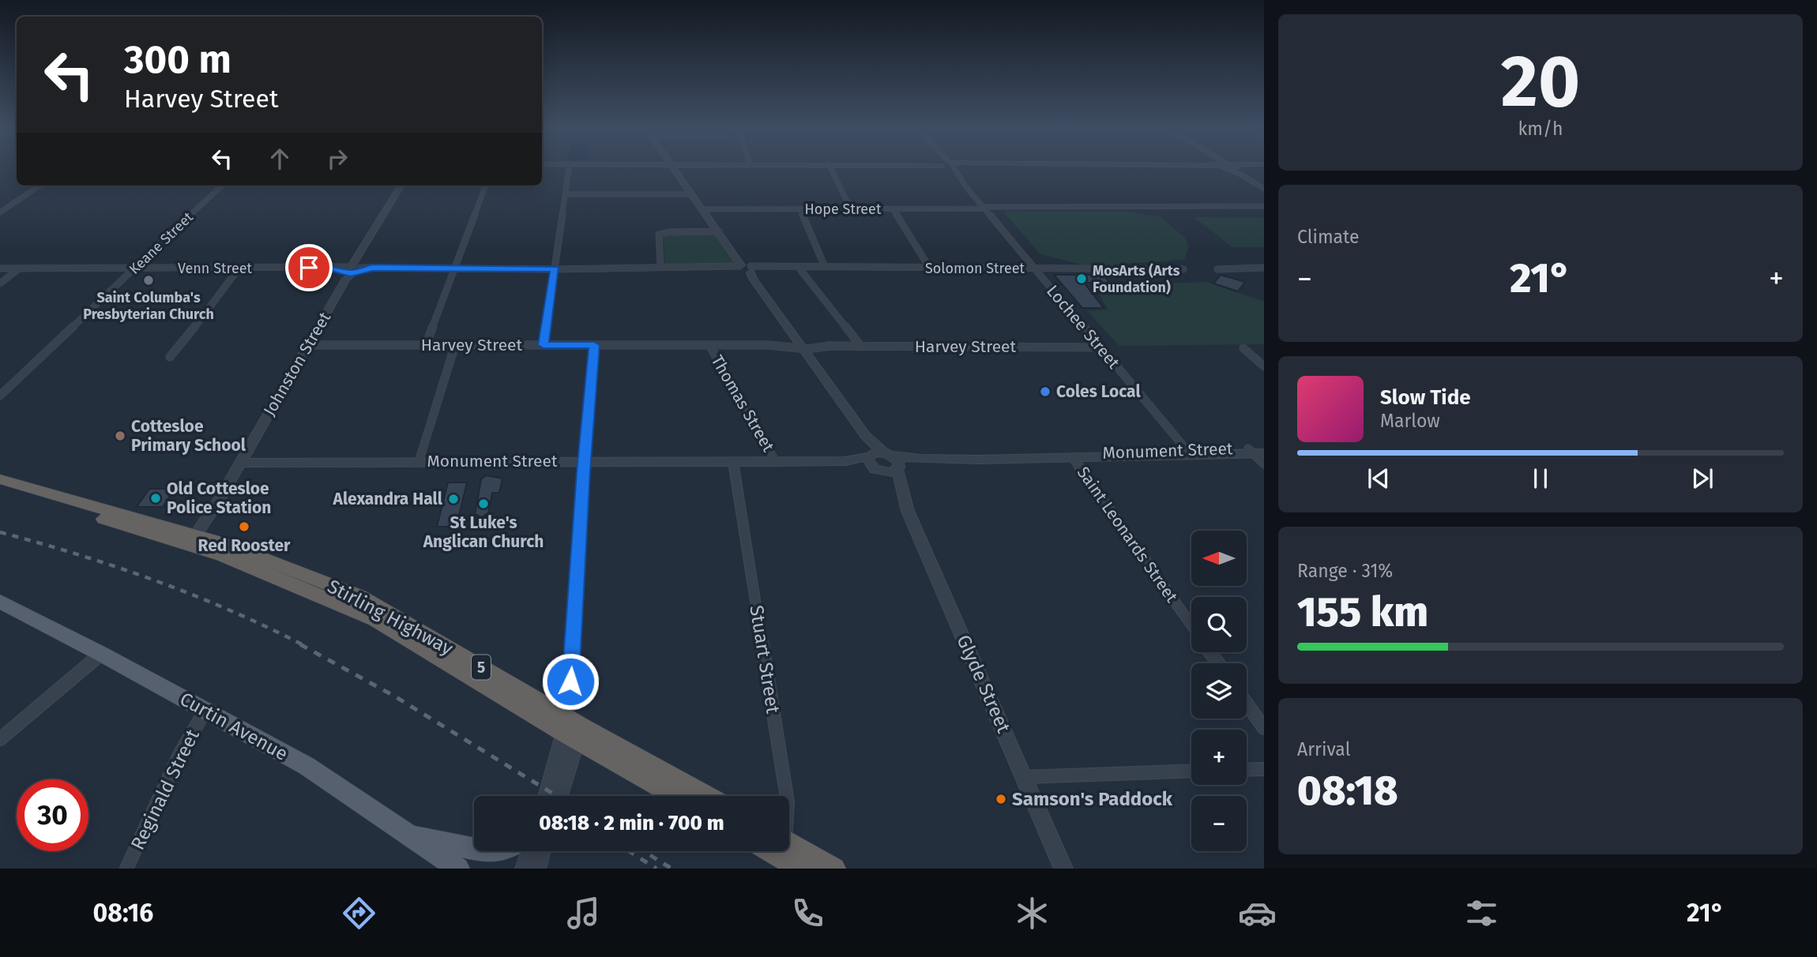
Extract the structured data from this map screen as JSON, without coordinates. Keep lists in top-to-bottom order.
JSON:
{
  "streets": {
    "highway": ["Stirling Highway", "5"],
    "main road": ["Curtin Avenue"],
    "street": [
      "Hope Street",
      "Keane Street",
      "Venn Street",
      "Solomon Street",
      "Lochee Street",
      "Harvey Street",
      "Johnston Street",
      "Thomas Street",
      "Monument Street",
      "Saint Leonards Street",
      "Stuart Street",
      "Glyde Street",
      "Reginald Street"
    ]
  },
  "crossings": [
    ["Hope Street", "Lochee Street"],
    ["Hope Street", "Glyde Street"],
    ["Keane Street", "Venn Street"],
    ["Venn Street", "Solomon Street"],
    ["Venn Street", "Johnston Street"],
    ["Solomon Street", "Lochee Street"],
    ["Solomon Street", "Johnston Street"],
    ["Solomon Street", "Glyde Street"],
    ["Lochee Street", "Harvey Street"],
    ["Lochee Street", "Monument Street"],
    ["Harvey Street", "Johnston Street"],
    ["Harvey Street", "Thomas Street"],
    ["Harvey Street", "Glyde Street"],
    ["Johnston Street", "Monument Street"],
    ["Johnston Street", "Stirling Highway"],
    ["Thomas Street", "Monument Street"],
    ["Monument Street", "Saint Leonards Street"],
    ["Monument Street", "Stuart Street"],
    ["Monument Street", "Glyde Street"],
    ["Curtin Avenue", "Reginald Street"]
  ],
  "places": [
    "MosArts (Arts Foundation)",
    "Saint Columba's Presbyterian Church",
    "Coles Local",
    "Cottesloe Primary School",
    "Old Cottesloe Police Station",
    "Alexandra Hall",
    "St Luke's Anglican Church",
    "Red Rooster",
    "Samson's Paddock"
  ],
  "north": "left",
  "page": {
    "tile": [
      ["20", "km/h"],
      "Climate",
      ["Range · 31%", "155 km"],
      ["Arrival", "08:18"]
    ],
    "turn": ["300 m", "Harvey Street"],
    "heat": ["−", "21°", "+"],
    "song": ["Slow Tide", "Marlow"],
    "map_buttons": ["+", "−"],
    "limit": "30",
    "trip": "08:18 · 2 min · 700 m",
    "tabs": ["08:16", "21°"]
  }
}
